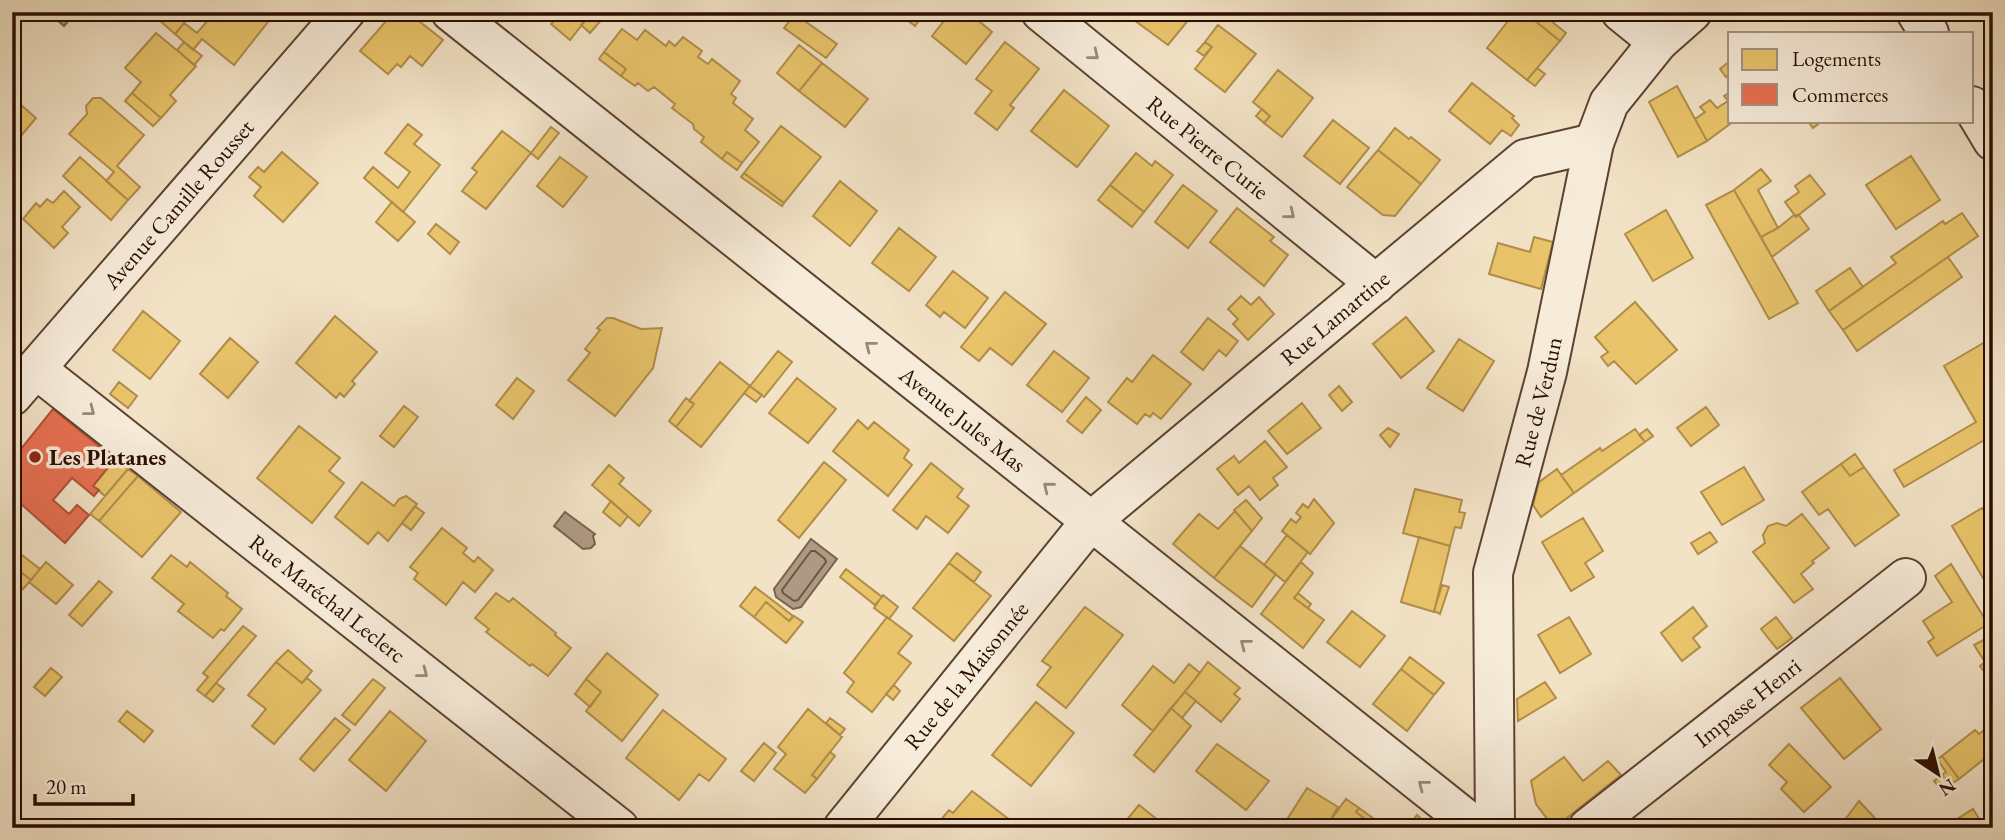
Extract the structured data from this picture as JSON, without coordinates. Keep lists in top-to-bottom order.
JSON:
{
  "streets": {
    "street": [
      "Rue Pierre Curie",
      "Avenue Camille Rousset",
      "Rue Lamartine",
      "Rue de Verdun",
      "Avenue Jules Mas",
      "Rue Maréchal Leclerc",
      "Rue de la Maisonnée",
      "Impasse Henri"
    ]
  },
  "crossings": [
    ["Rue Pierre Curie", "Rue Lamartine"],
    ["Avenue Camille Rousset", "Rue Maréchal Leclerc"],
    ["Rue Lamartine", "Rue de Verdun"],
    ["Rue Lamartine", "Avenue Jules Mas"],
    ["Rue Lamartine", "Rue de la Maisonnée"],
    ["Avenue Jules Mas", "Rue de la Maisonnée"]
  ],
  "one_way": ["Rue Pierre Curie", "Avenue Jules Mas", "Rue Maréchal Leclerc"],
  "places": ["Les Platanes"],
  "legend": ["Logements", "Commerces"],
  "scale_bar": "20 m",
  "north": "bottom right"
}
